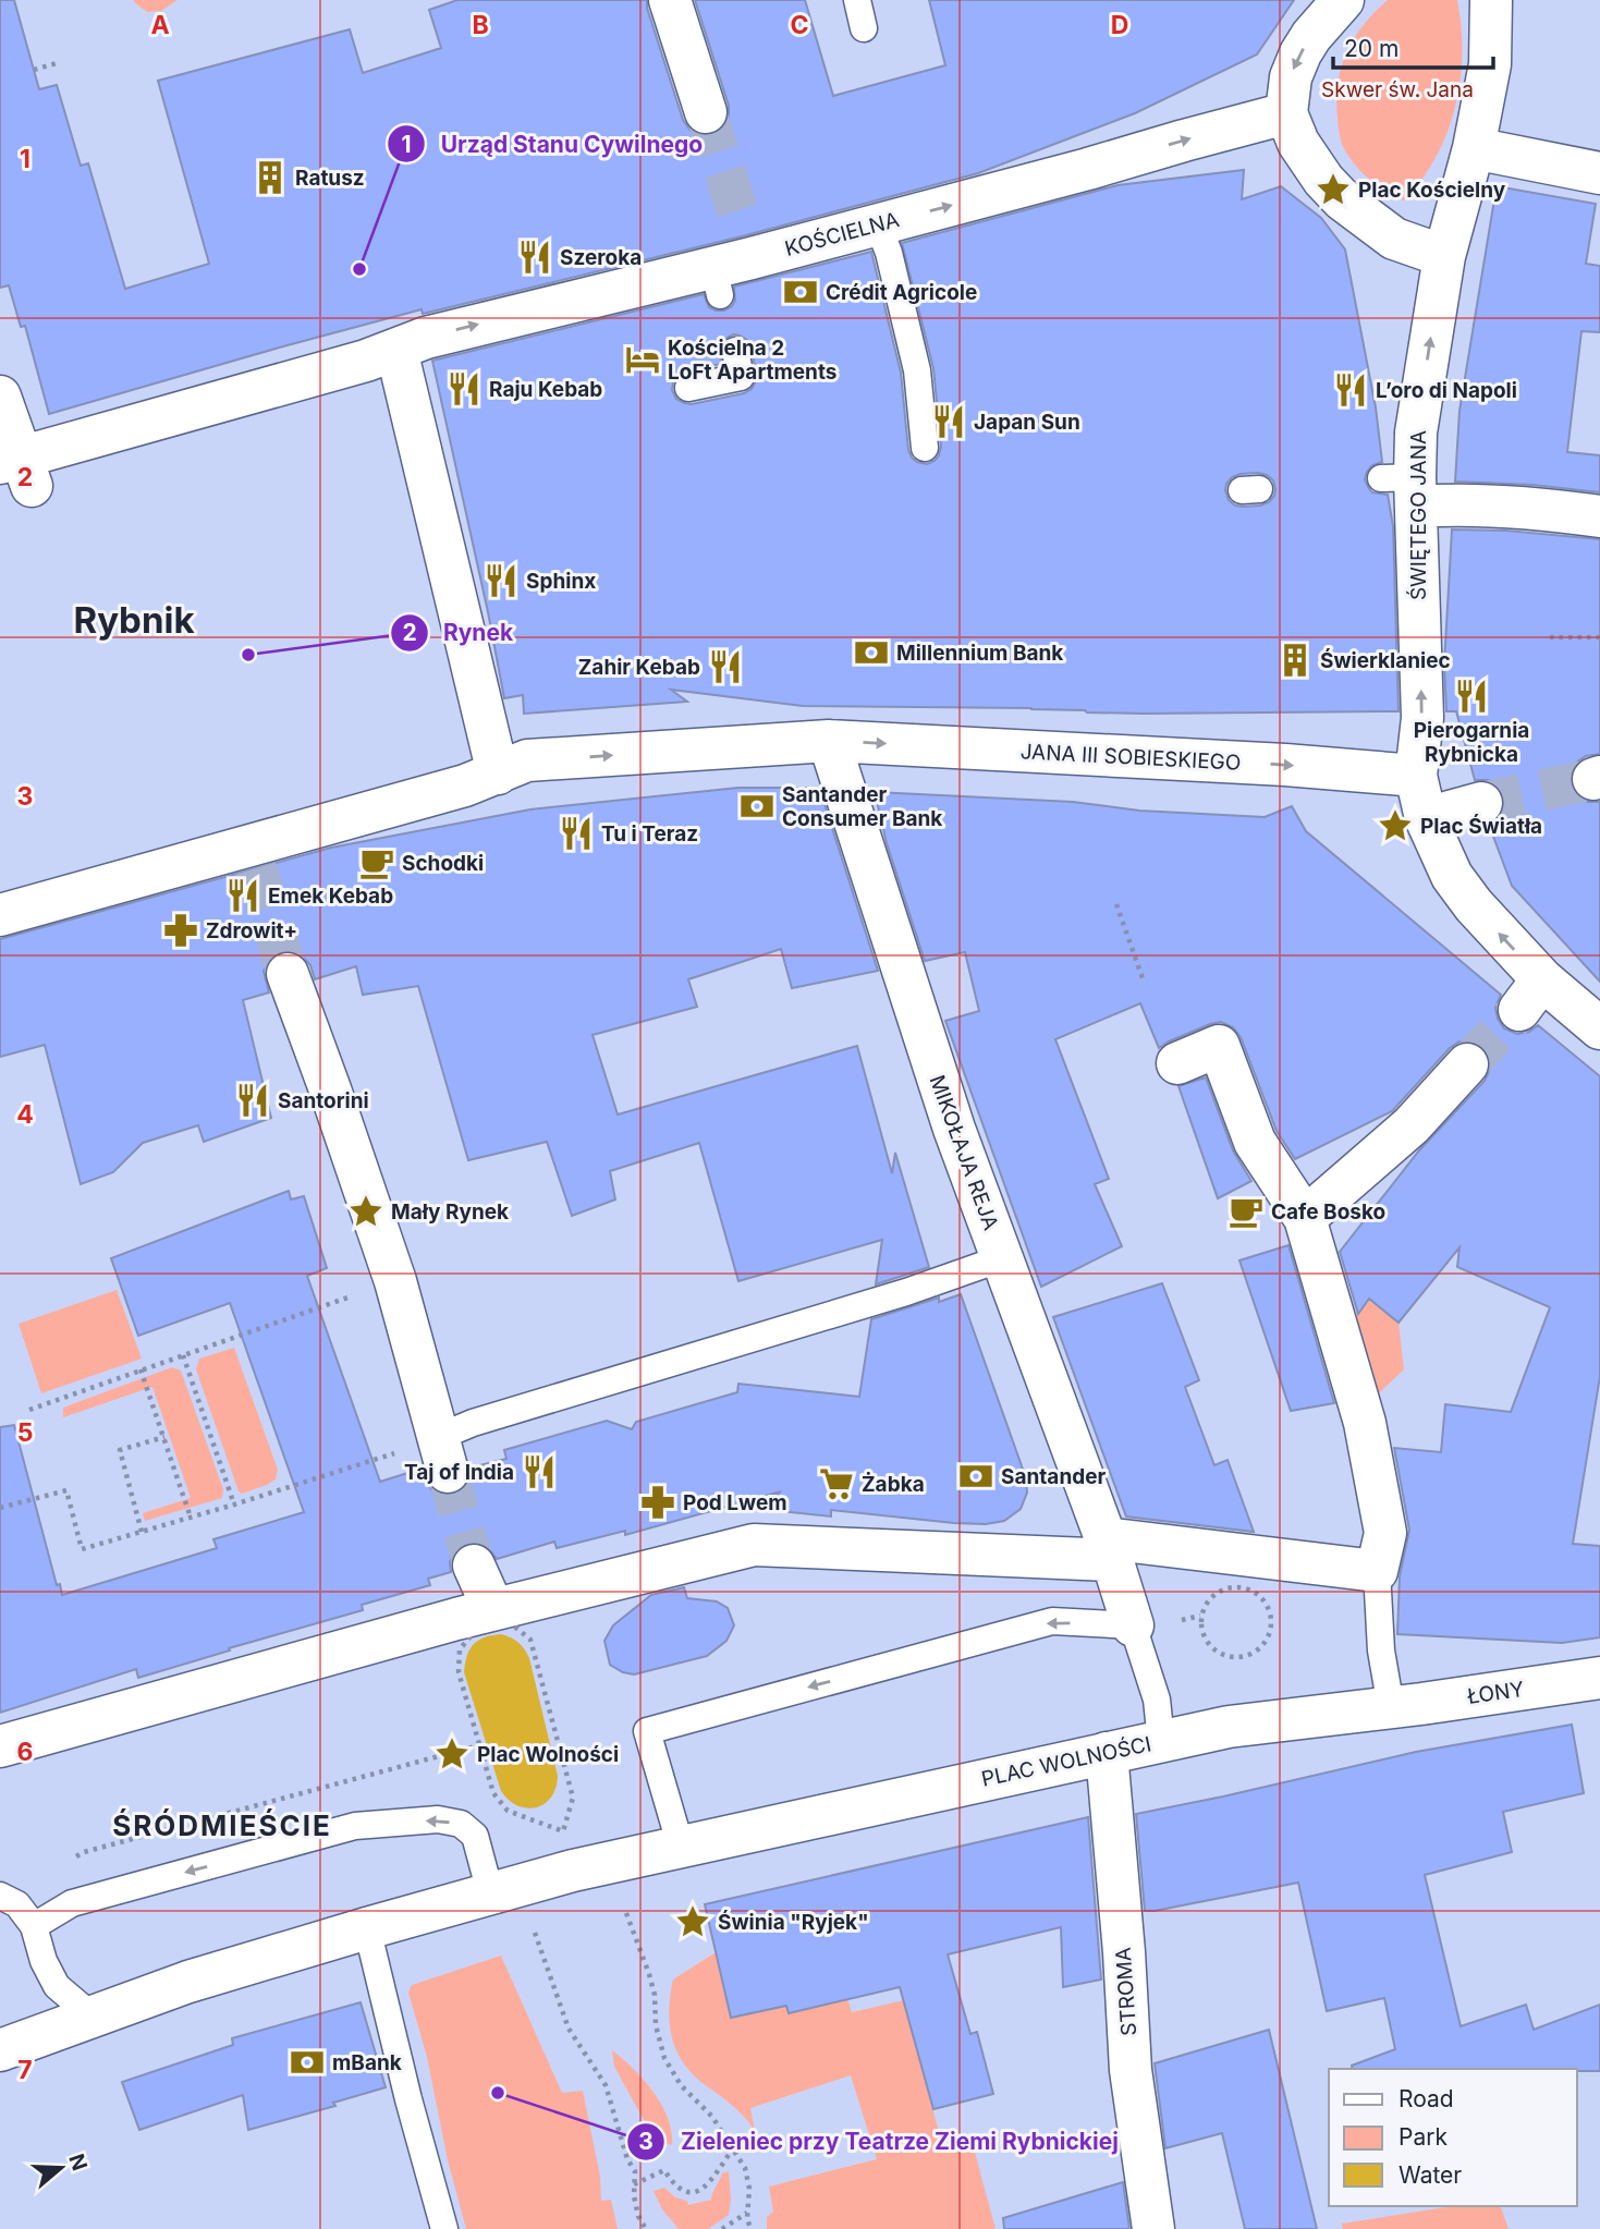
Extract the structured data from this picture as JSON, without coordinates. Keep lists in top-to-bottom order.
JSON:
{
  "streets": {
    "street": [
      "KOŚCIELNA",
      "ŚWIĘTEGO JANA",
      "JANA III SOBIESKIEGO",
      "MIKOŁAJA REJA",
      "ŁONY",
      "PLAC WOLNOŚCI",
      "STROMA"
    ]
  },
  "crossings": [
    ["ŚWIĘTEGO JANA", "JANA III SOBIESKIEGO"],
    ["JANA III SOBIESKIEGO", "MIKOŁAJA REJA"],
    ["ŁONY", "PLAC WOLNOŚCI"],
    ["PLAC WOLNOŚCI", "STROMA"]
  ],
  "one_way": ["KOŚCIELNA", "ŚWIĘTEGO JANA", "JANA III SOBIESKIEGO"],
  "districts": ["Rybnik", "ŚRÓDMIEŚCIE"],
  "parks": ["Skwer św. Jana"],
  "places": {
    "building": ["Ratusz", "Świerklaniec"],
    "place": [
      "Plac Kościelny",
      "Plac Światła",
      "Mały Rynek",
      "Plac Wolności",
      "Świnia \"Ryjek\""
    ],
    "restaurant": [
      "Szeroka",
      "Raju Kebab",
      "L’oro di Napoli",
      "Japan Sun",
      "Sphinx",
      "Zahir Kebab",
      "Pierogarnia Rybnicka",
      "Tu i Teraz",
      "Emek Kebab",
      "Santorini",
      "Taj of India"
    ],
    "other": ["Urząd Stanu Cywilnego", "Rynek", "Zieleniec przy Teatrze Ziemi Rybnickiej"],
    "bank": [
      "Crédit Agricole",
      "Millennium Bank",
      "Santander Consumer Bank",
      "Santander",
      "mBank"
    ],
    "hotel": ["Kościelna 2 LoFt Apartments"],
    "cafe": ["Schodki", "Cafe Bosko"],
    "pharmacy": ["Zdrowit+", "Pod Lwem"],
    "supermarket": ["Żabka"]
  },
  "legend": ["Road", "Park", "Water"],
  "scale_bar": "20 m",
  "north": "right",
  "grid": {
    "columns": [
      "A",
      "B",
      "C",
      "D"
    ],
    "rows": [
      "1",
      "2",
      "3",
      "4",
      "5",
      "6",
      "7"
    ]
  }
}
